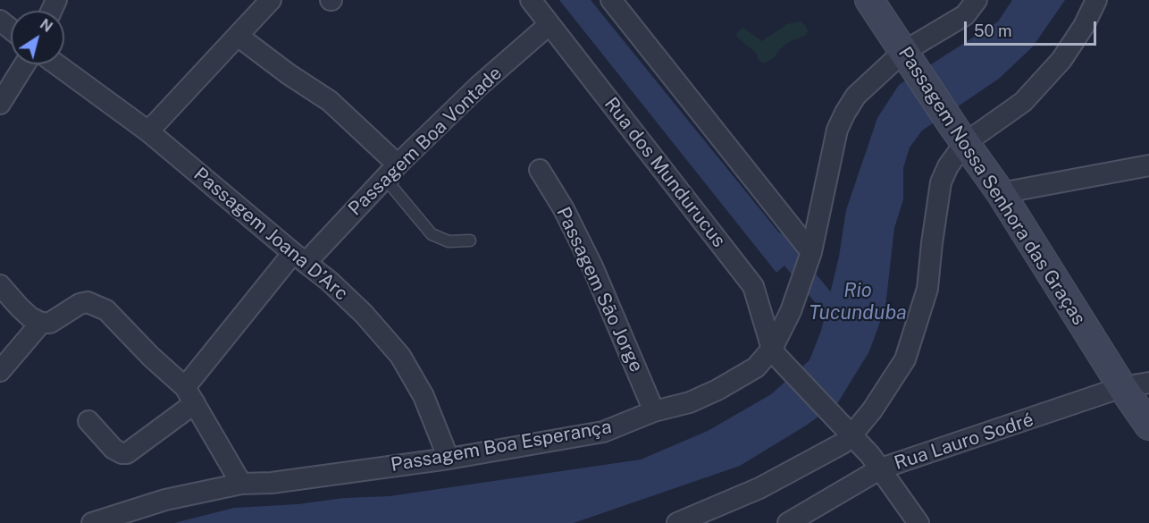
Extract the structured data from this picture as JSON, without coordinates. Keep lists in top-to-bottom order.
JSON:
{
  "streets": {
    "street": [
      "Passagem Boa Vontade",
      "Rua dos Mundurucus",
      "Passagem Nossa Senhora das Graças",
      "Passagem Joana D’Arc",
      "Passagem São Jorge",
      "Rua Lauro Sodré",
      "Passagem Boa Esperança"
    ]
  },
  "crossings": [
    ["Passagem Boa Vontade", "Rua dos Mundurucus"],
    ["Passagem Boa Vontade", "Passagem Joana D’Arc"],
    ["Rua dos Mundurucus", "Passagem Boa Esperança"],
    ["Passagem Nossa Senhora das Graças", "Rua Lauro Sodré"],
    ["Passagem Nossa Senhora das Graças", "Passagem Boa Esperança"],
    ["Passagem Joana D’Arc", "Passagem Boa Esperança"],
    ["Passagem São Jorge", "Passagem Boa Esperança"]
  ],
  "water": ["Rio Tucunduba"],
  "scale_bar": "50 m",
  "north": "top right"
}
